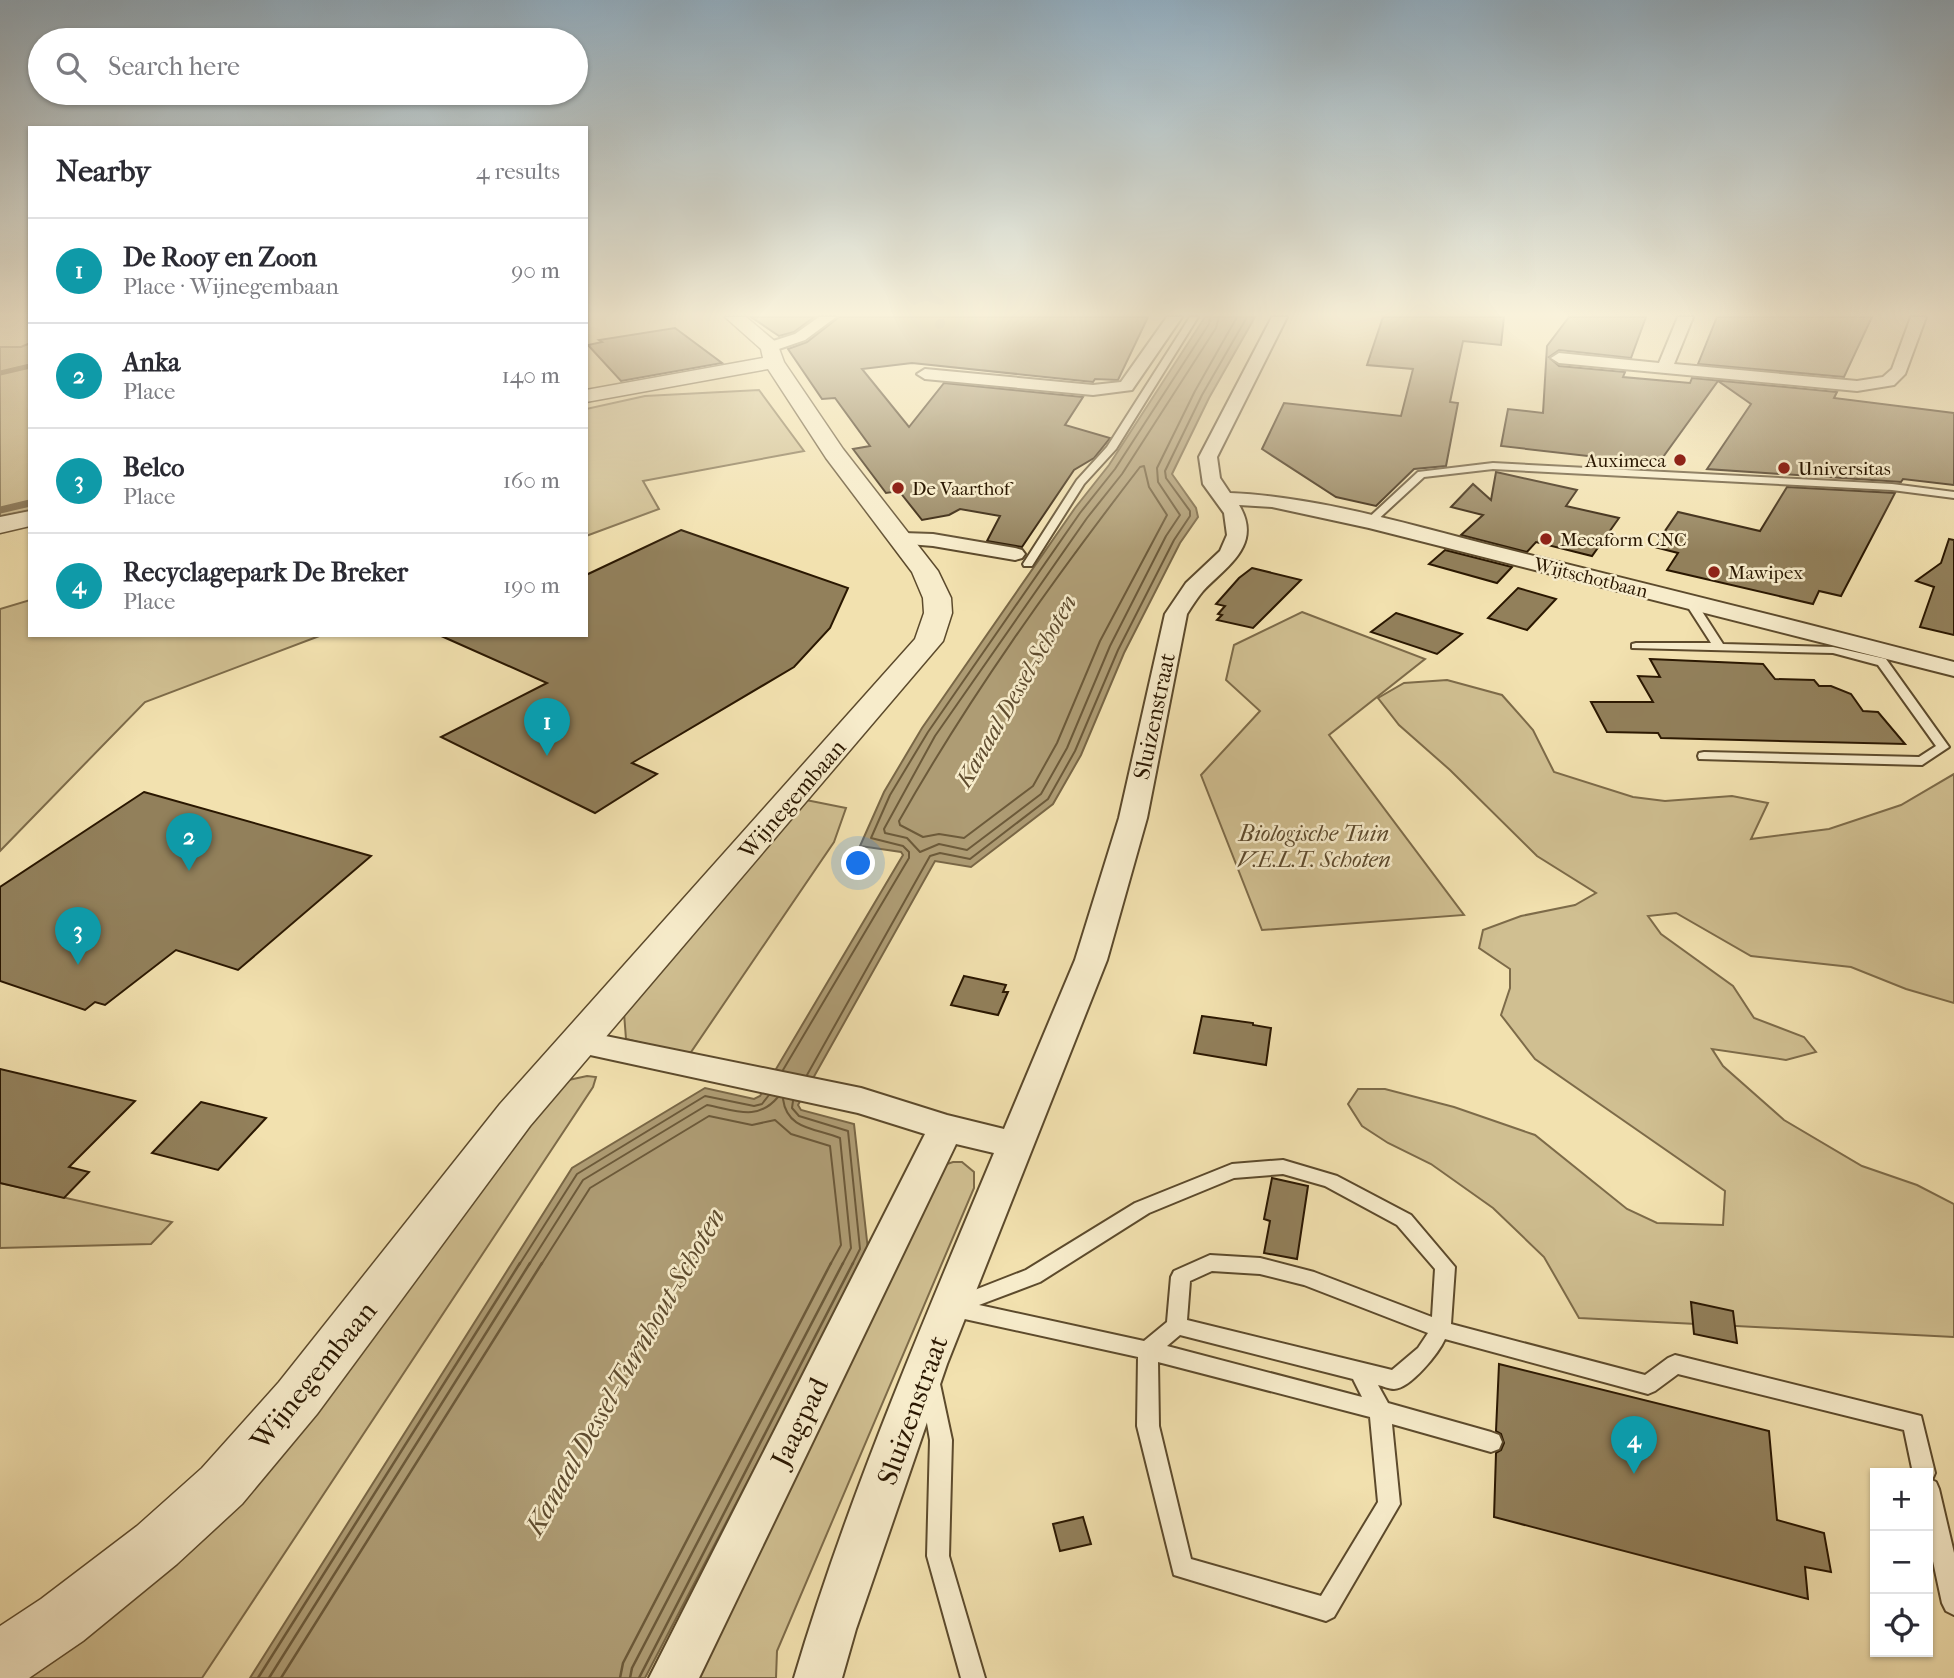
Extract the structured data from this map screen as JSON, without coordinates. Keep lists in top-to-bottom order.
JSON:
{
  "streets": {
    "street": [
      "Wijtschotbaan",
      "Sluizenstraat",
      "Wijnegembaan",
      "Jaagpad"
    ]
  },
  "crossings": [
    ["Wijtschotbaan", "Sluizenstraat"]
  ],
  "water": ["Kanaal Dessel-Schoten", "Kanaal Dessel-Turnhout-Schoten"],
  "parks": ["Biologische Tuin V.E.L.T. Schoten"],
  "places": [
    "Auximeca",
    "Universitas",
    "De Vaarthof",
    "Mecaform CNC",
    "Mawipex"
  ],
  "page": {
    "search": "Search here",
    "heading": ["Nearby", "4 results"],
    "list": [
      {
        "mark": "1",
        "name": "De Rooy en Zoon",
        "note": "Place · Wijnegembaan",
        "value": "90 m"
      },
      {
        "mark": "2",
        "name": "Anka",
        "note": "Place",
        "value": "140 m"
      },
      {
        "mark": "3",
        "name": "Belco",
        "note": "Place",
        "value": "160 m"
      },
      {
        "mark": "4",
        "name": "Recyclagepark De Breker",
        "note": "Place",
        "value": "190 m"
      }
    ],
    "pins": [
      "1",
      "2",
      "3",
      "4"
    ],
    "map_buttons": ["+", "−"]
  }
}
